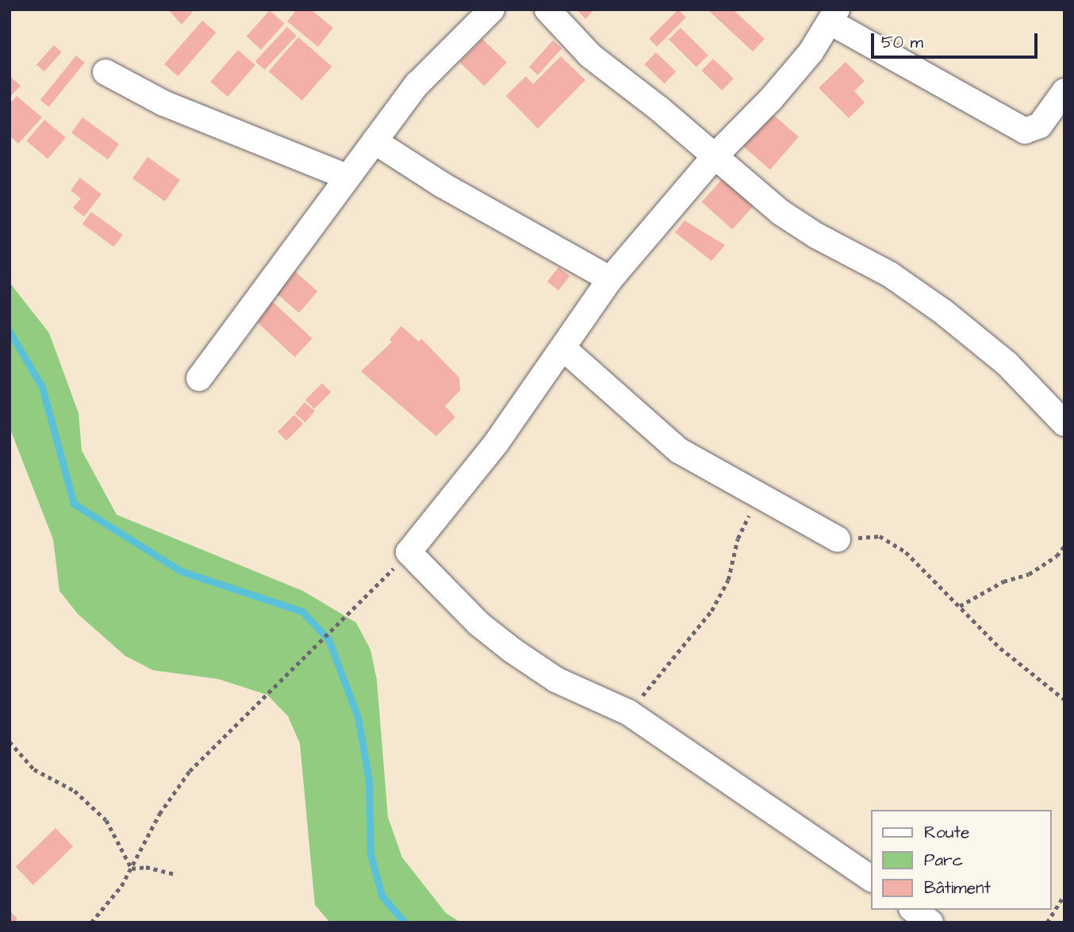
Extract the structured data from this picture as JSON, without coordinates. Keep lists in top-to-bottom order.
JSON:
{
  "legend": ["Route", "Parc", "Bâtiment"],
  "scale_bar": "50 m"
}
